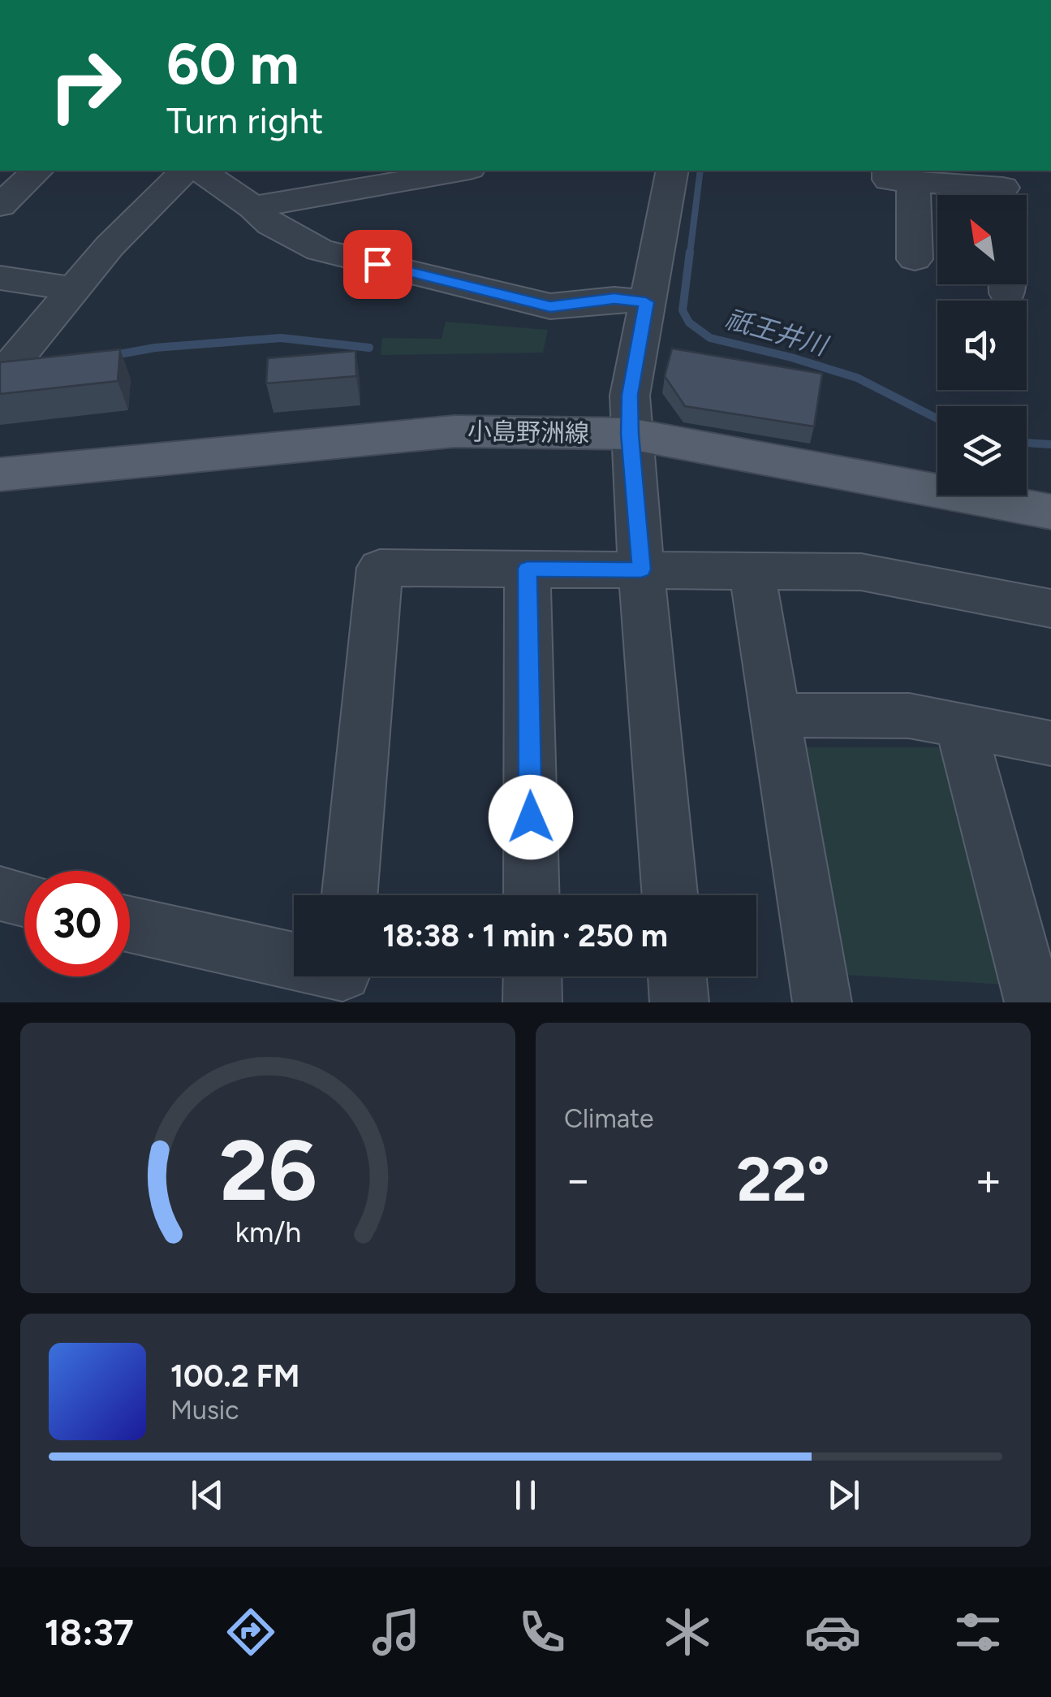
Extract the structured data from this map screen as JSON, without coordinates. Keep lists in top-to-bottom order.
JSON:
{
  "streets": {
    "main road": ["小島野洲線"]
  },
  "water": ["祇王井川"],
  "north": "top left",
  "page": {
    "turn": ["60 m", "Turn right"],
    "limit": "30",
    "trip": "18:38 · 1 min · 250 m",
    "tile": "Climate",
    "heat": ["−", "22°", "+"],
    "song": ["100.2 FM", "Music"],
    "tabs": "18:37",
    "gauge": ["26", "km/h"]
  }
}
